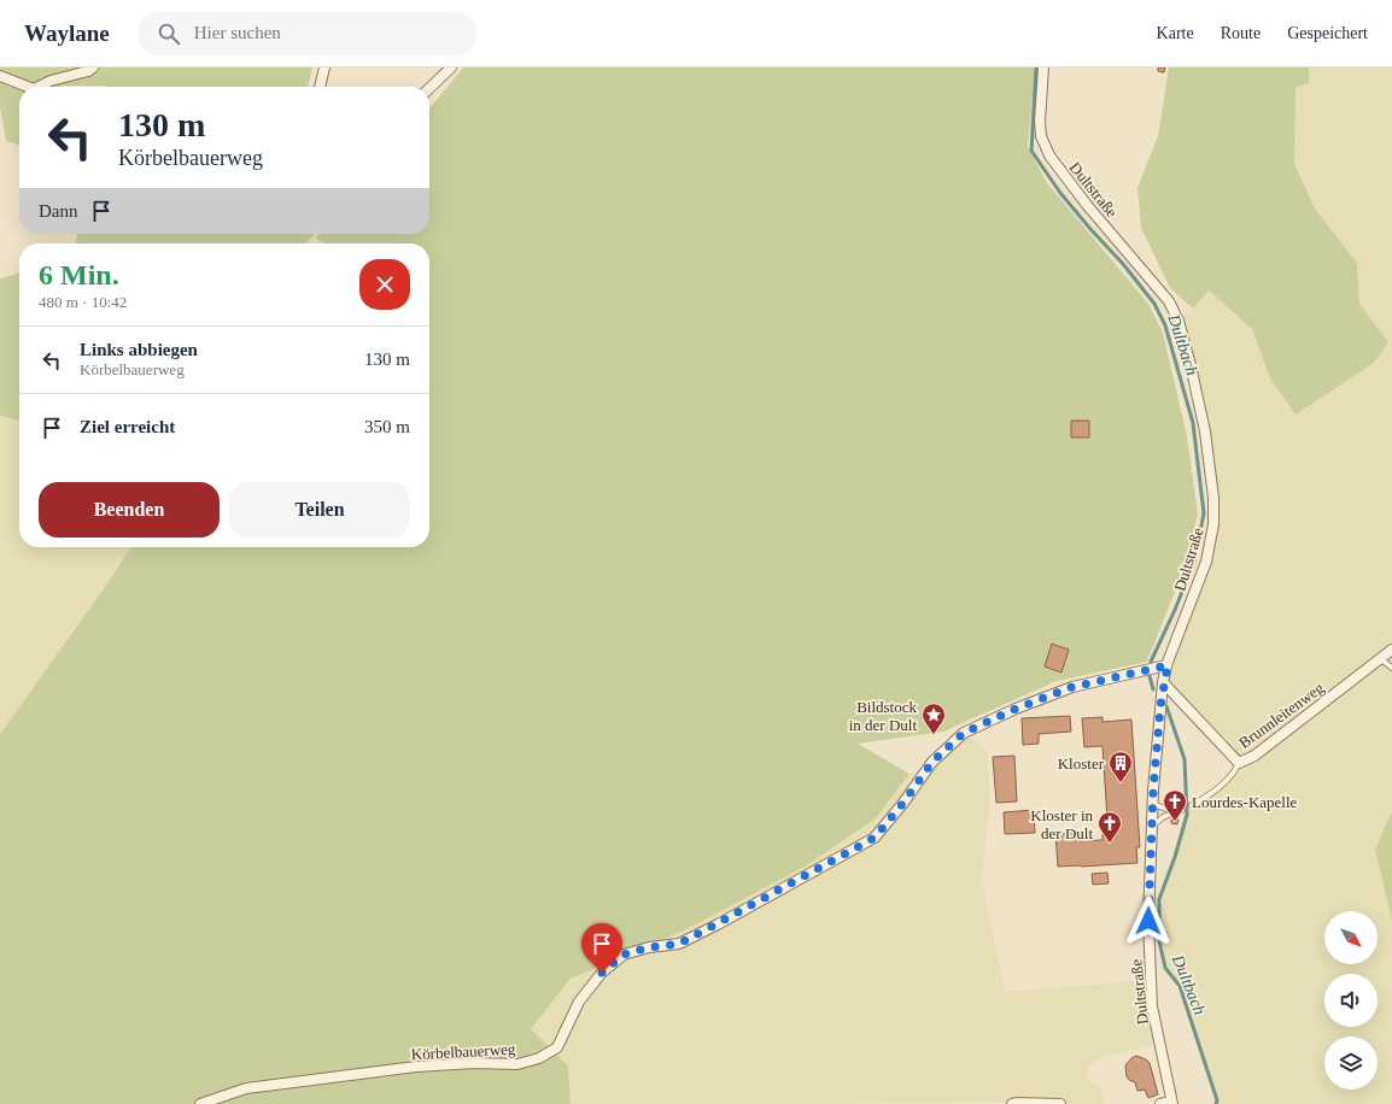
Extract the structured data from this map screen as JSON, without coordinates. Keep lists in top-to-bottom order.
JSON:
{
  "streets": {
    "street": ["Dultstraße", "Brunnleitenweg", "Körbelbauerweg"]
  },
  "crossings": [
    ["Dultstraße", "Körbelbauerweg"]
  ],
  "water": ["Dultbach"],
  "places": {
    "place": ["Bildstock in der Dult"],
    "building": ["Kloster"],
    "church": ["Lourdes-Kapelle", "Kloster in der Dult"]
  },
  "north": "bottom right",
  "page": {
    "header": "Waylane",
    "search": "Hier suchen",
    "nav": ["Karte", "Route", "Gespeichert"],
    "turn": ["130 m", "Körbelbauerweg"],
    "then": "Dann",
    "heading": ["6 Min.", "480 m · 10:42"],
    "list": [
      {
        "name": "Links abbiegen",
        "note": "Körbelbauerweg",
        "value": "130 m"
      },
      {
        "name": "Ziel erreicht",
        "value": "350 m"
      }
    ],
    "buttons": ["Beenden", "Teilen"]
  }
}
